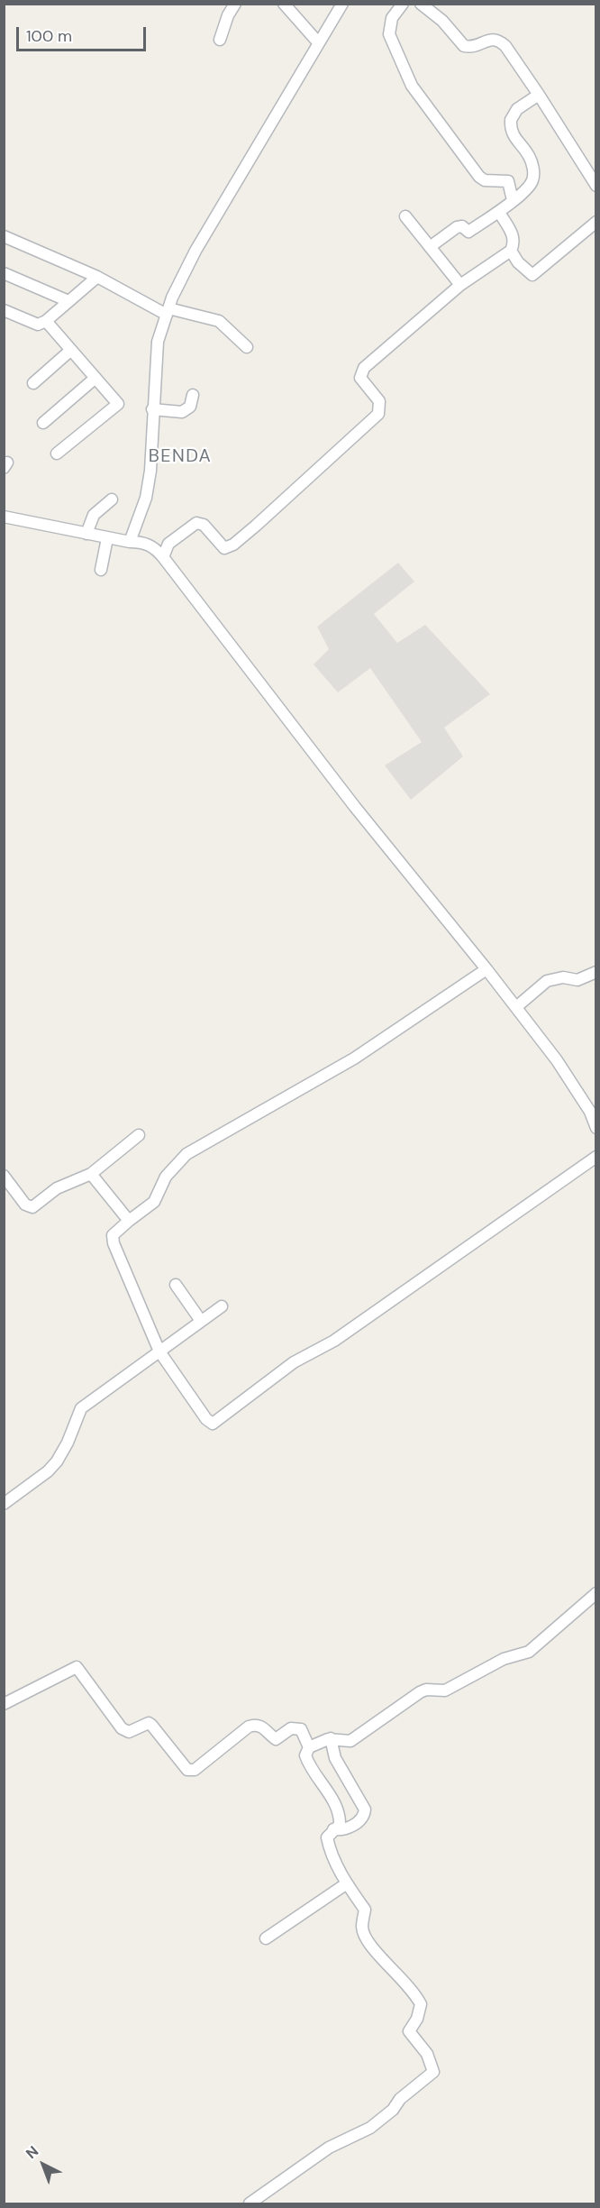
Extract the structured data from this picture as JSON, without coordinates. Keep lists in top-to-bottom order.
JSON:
{
  "districts": ["BENDA"],
  "scale_bar": "100 m",
  "north": "top left"
}
